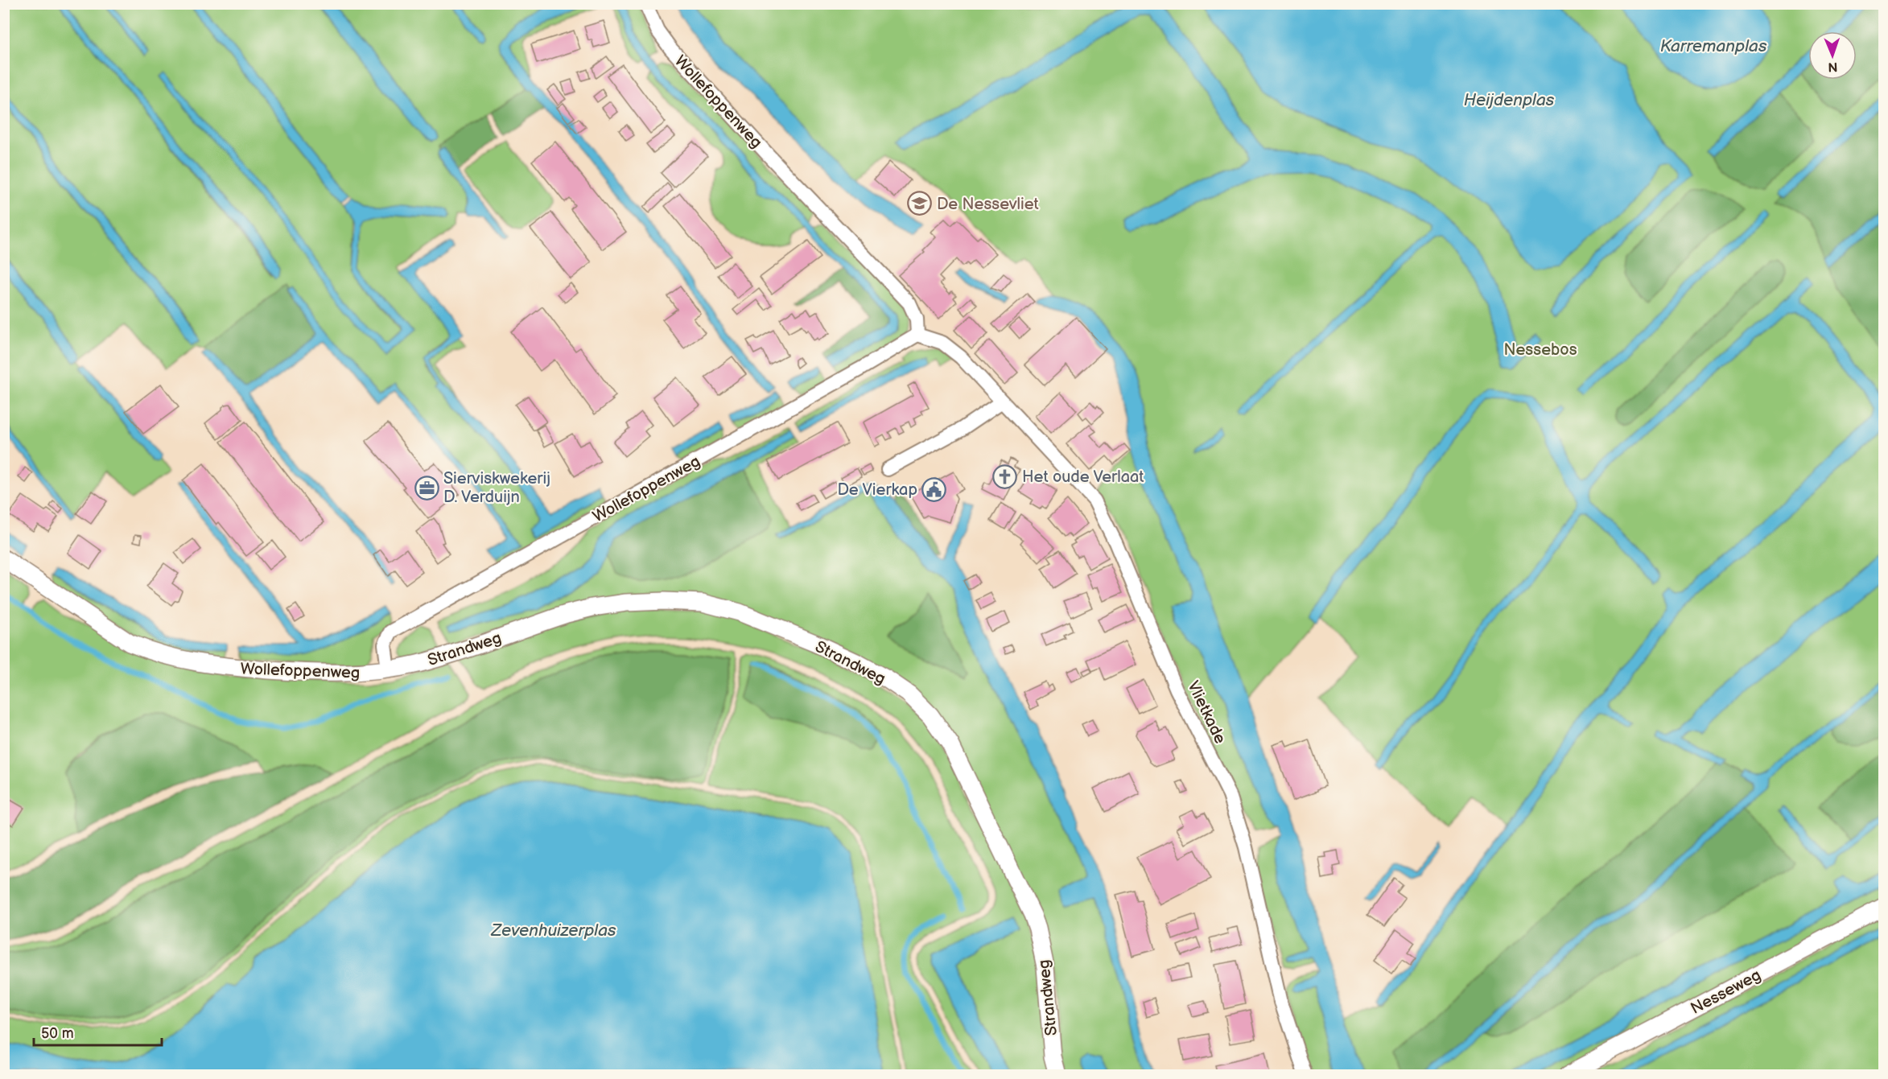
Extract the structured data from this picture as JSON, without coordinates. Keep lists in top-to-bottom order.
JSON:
{
  "streets": {
    "street": [
      "Wollefoppenweg",
      "Strandweg",
      "Vlietkade",
      "Nesseweg"
    ]
  },
  "crossings": [
    ["Wollefoppenweg", "Strandweg"],
    ["Wollefoppenweg", "Vlietkade"]
  ],
  "water": ["Karremanplas", "Heijdenplas", "Zevenhuizerplas"],
  "parks": ["Nessebos"],
  "places": {
    "school or university": ["De Nessevliet"],
    "church": ["Het oude Verlaat"],
    "office": ["Sierviskwekerij D. Verduijn"],
    "public building": ["De Vierkap"]
  },
  "scale_bar": "50 m",
  "north": "bottom"
}
